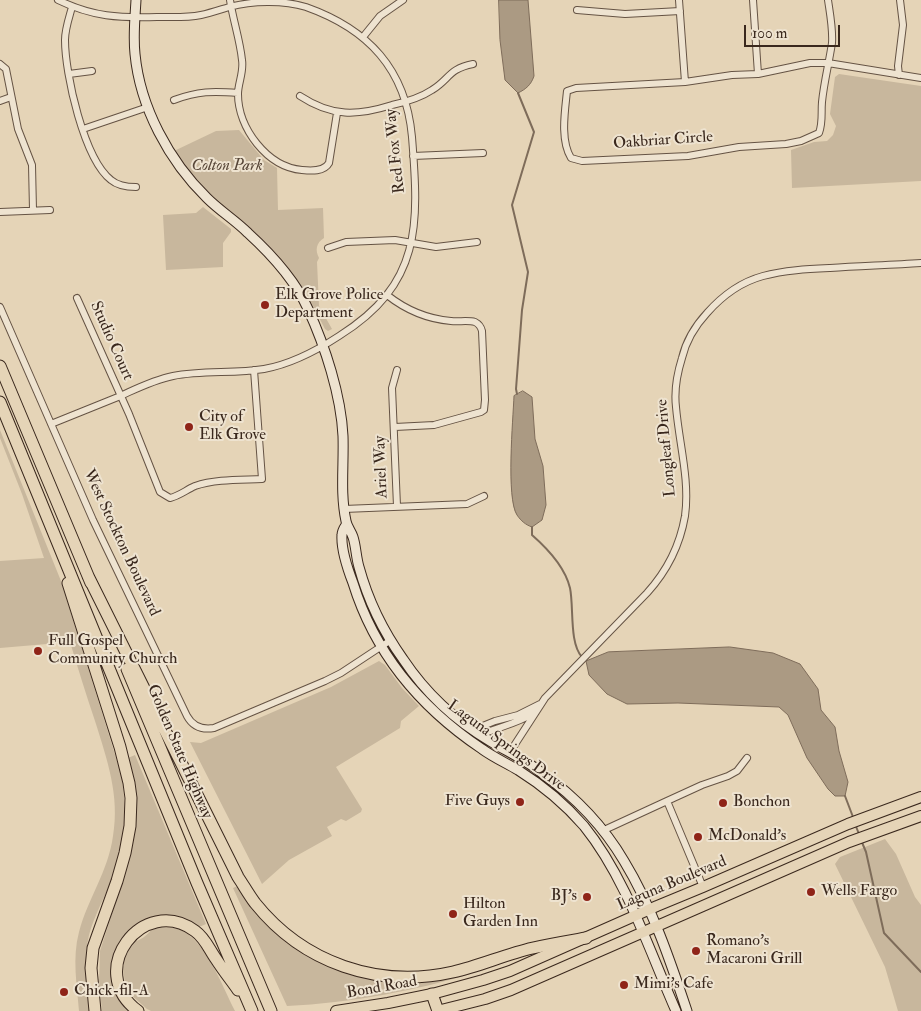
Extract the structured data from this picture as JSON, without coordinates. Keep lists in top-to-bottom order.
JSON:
{
  "streets": {
    "highway": ["Golden State Highway"],
    "main road": ["Laguna Boulevard", "Bond Road"],
    "street": [
      "Oakbriar Circle",
      "Red Fox Way",
      "Studio Court",
      "Longleaf Drive",
      "Ariel Way",
      "West Stockton Boulevard",
      "Laguna Springs Drive"
    ]
  },
  "crossings": [
    ["Red Fox Way", "Studio Court"],
    ["Red Fox Way", "West Stockton Boulevard"],
    ["Red Fox Way", "Laguna Springs Drive"],
    ["Longleaf Drive", "Laguna Springs Drive"],
    ["West Stockton Boulevard", "Laguna Springs Drive"],
    ["Laguna Springs Drive", "Laguna Boulevard"],
    ["Laguna Boulevard", "Bond Road"]
  ],
  "parks": ["Colton Park"],
  "places": [
    "Elk Grove Police Department",
    "City of Elk Grove",
    "Full Gospel Community Church",
    "Five Guys",
    "Bonchon",
    "McDonald's",
    "Wells Fargo",
    "BJ's",
    "Hilton Garden Inn",
    "Romano's Macaroni Grill",
    "Mimi's Cafe",
    "Chick-fil-A"
  ],
  "scale_bar": "100 m"
}
